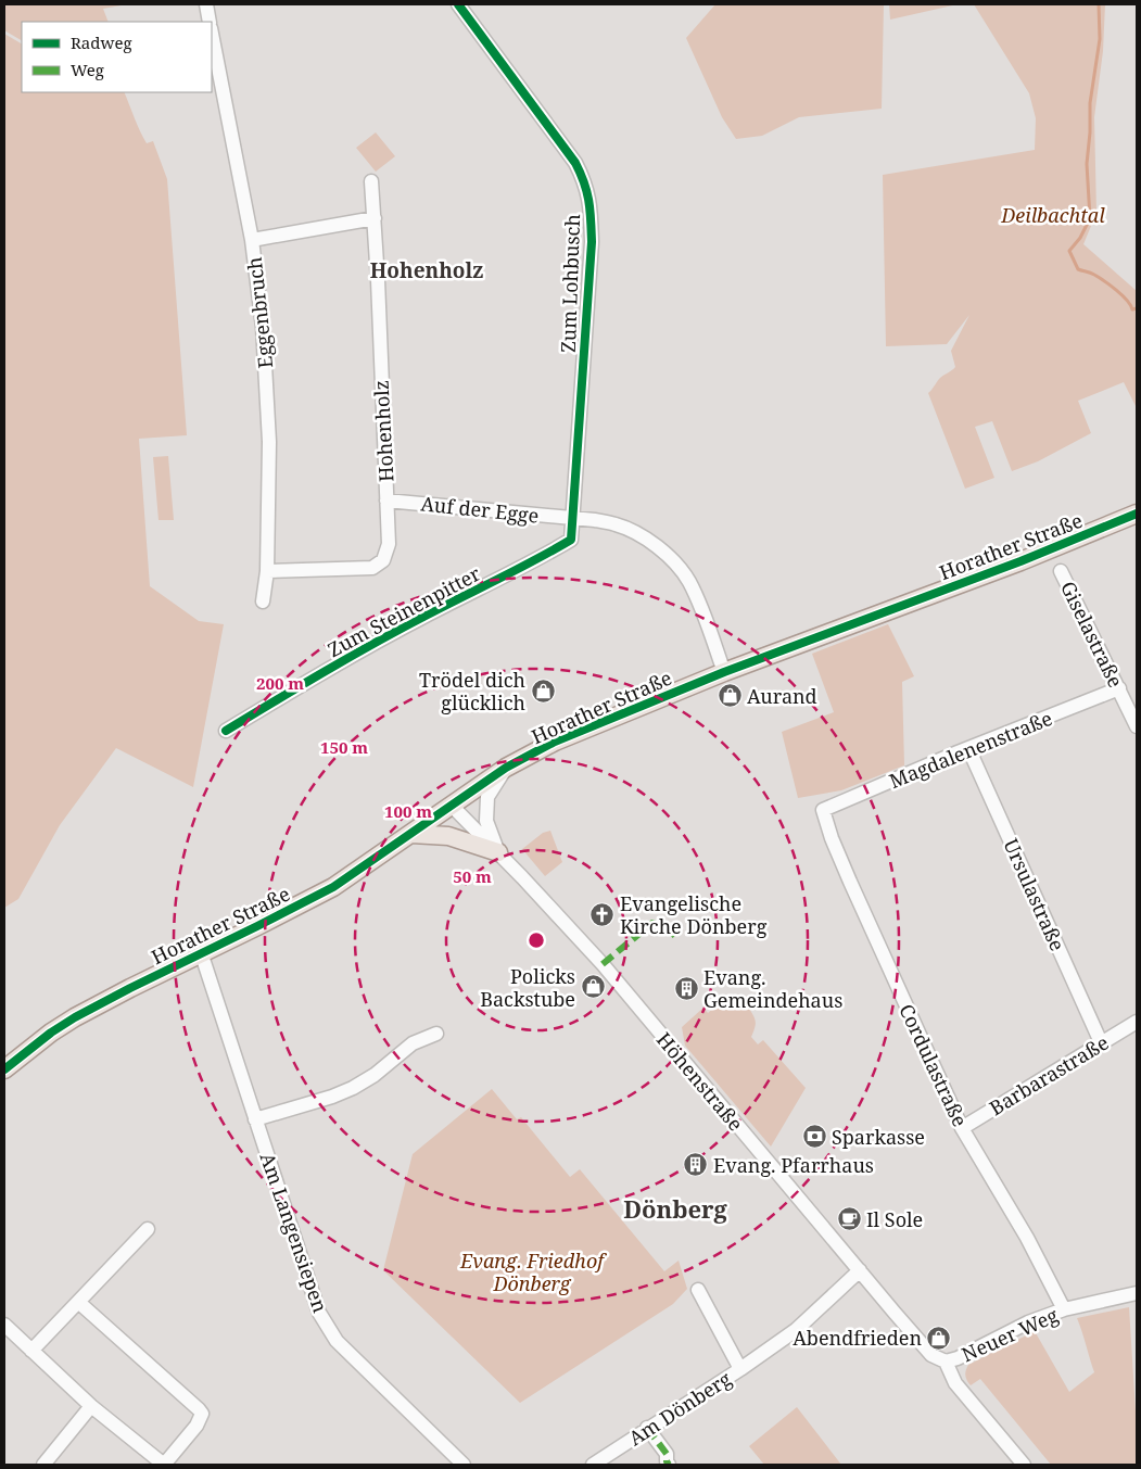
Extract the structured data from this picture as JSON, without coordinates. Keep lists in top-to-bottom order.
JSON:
{
  "streets": {
    "main road": ["Horather Straße"],
    "street": [
      "Zum Lohbusch",
      "Eggenbruch",
      "Hohenholz",
      "Auf der Egge",
      "Zum Steinenpitter",
      "Giselastraße",
      "Magdalenenstraße",
      "Ursulastraße",
      "Cordulastraße",
      "Barbarastraße",
      "Höhenstraße",
      "Am Langensiepen",
      "Neuer Weg",
      "Am Dönberg"
    ]
  },
  "crossings": [
    ["Zum Lohbusch", "Auf der Egge"],
    ["Zum Lohbusch", "Zum Steinenpitter"],
    ["Eggenbruch", "Hohenholz"],
    ["Hohenholz", "Auf der Egge"],
    ["Auf der Egge", "Horather Straße"],
    ["Horather Straße", "Höhenstraße"],
    ["Horather Straße", "Am Langensiepen"],
    ["Giselastraße", "Magdalenenstraße"],
    ["Magdalenenstraße", "Ursulastraße"],
    ["Magdalenenstraße", "Cordulastraße"],
    ["Ursulastraße", "Barbarastraße"],
    ["Cordulastraße", "Barbarastraße"],
    ["Cordulastraße", "Neuer Weg"],
    ["Höhenstraße", "Neuer Weg"],
    ["Höhenstraße", "Am Dönberg"]
  ],
  "districts": ["Hohenholz", "Dönberg"],
  "parks": ["Deilbachtal", "Evang. Friedhof Dönberg"],
  "places": {
    "shop": [
      "Trödel dich glücklich",
      "Aurand",
      "Policks Backstube",
      "Abendfrieden"
    ],
    "church": ["Evangelische Kirche Dönberg"],
    "building": ["Evang. Gemeindehaus", "Evang. Pfarrhaus"],
    "bank": ["Sparkasse"],
    "cafe": ["Il Sole"]
  },
  "legend": ["Radweg", "Weg"],
  "rings": [
    "200 m",
    "150 m",
    "100 m",
    "50 m"
  ]
}
